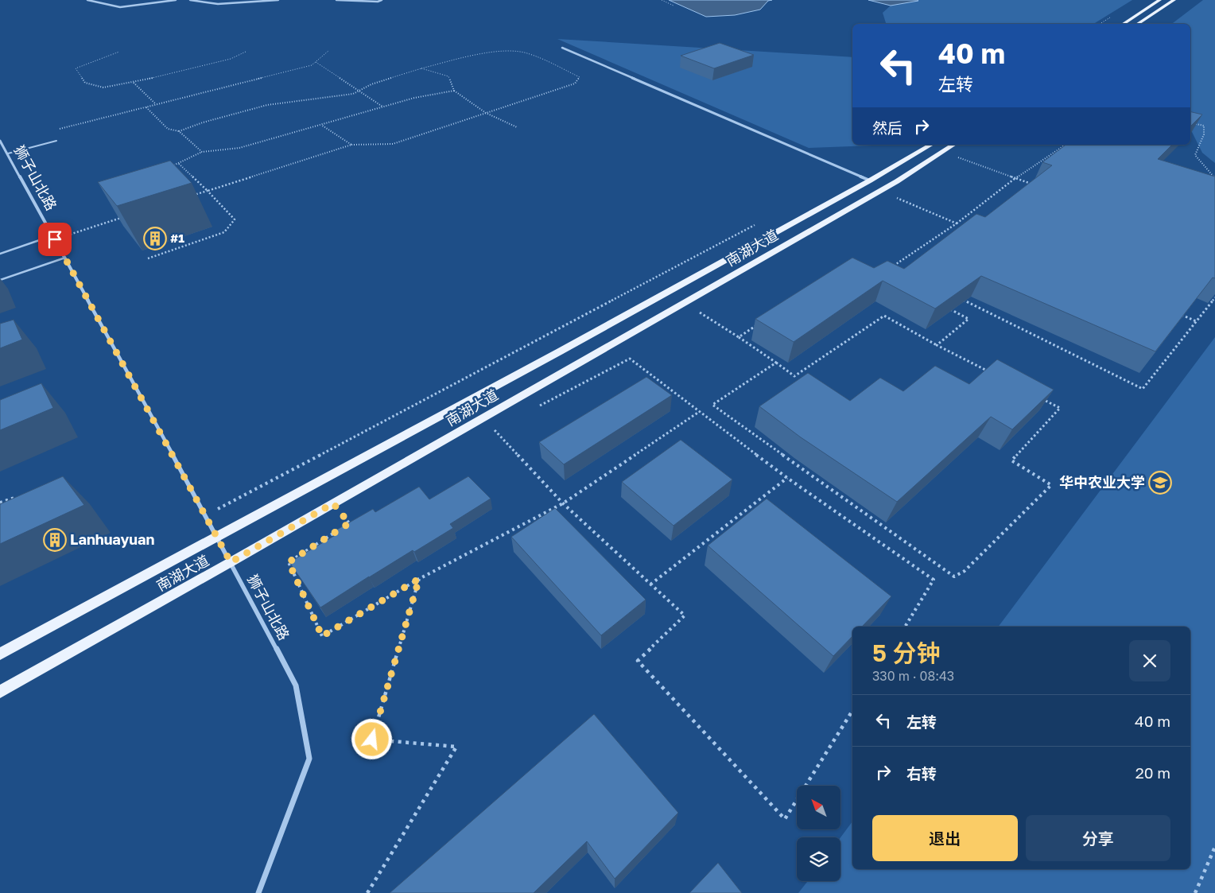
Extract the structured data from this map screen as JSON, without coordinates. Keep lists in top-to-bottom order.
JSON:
{
  "streets": {
    "main road": ["南湖大道"],
    "street": ["狮子山北路"]
  },
  "crossings": [
    ["狮子山北路", "南湖大道"]
  ],
  "places": {
    "building": ["#1", "Lanhuayuan"],
    "school or university": ["华中农业大学"]
  },
  "north": "top left",
  "page": {
    "turn": ["40 m", "左转"],
    "then": "然后",
    "heading": ["5 分钟", "330 m · 08:43"],
    "list": [
      {
        "name": "左转",
        "value": "40 m"
      },
      {
        "name": "右转",
        "value": "20 m"
      }
    ],
    "buttons": ["退出", "分享"]
  }
}
